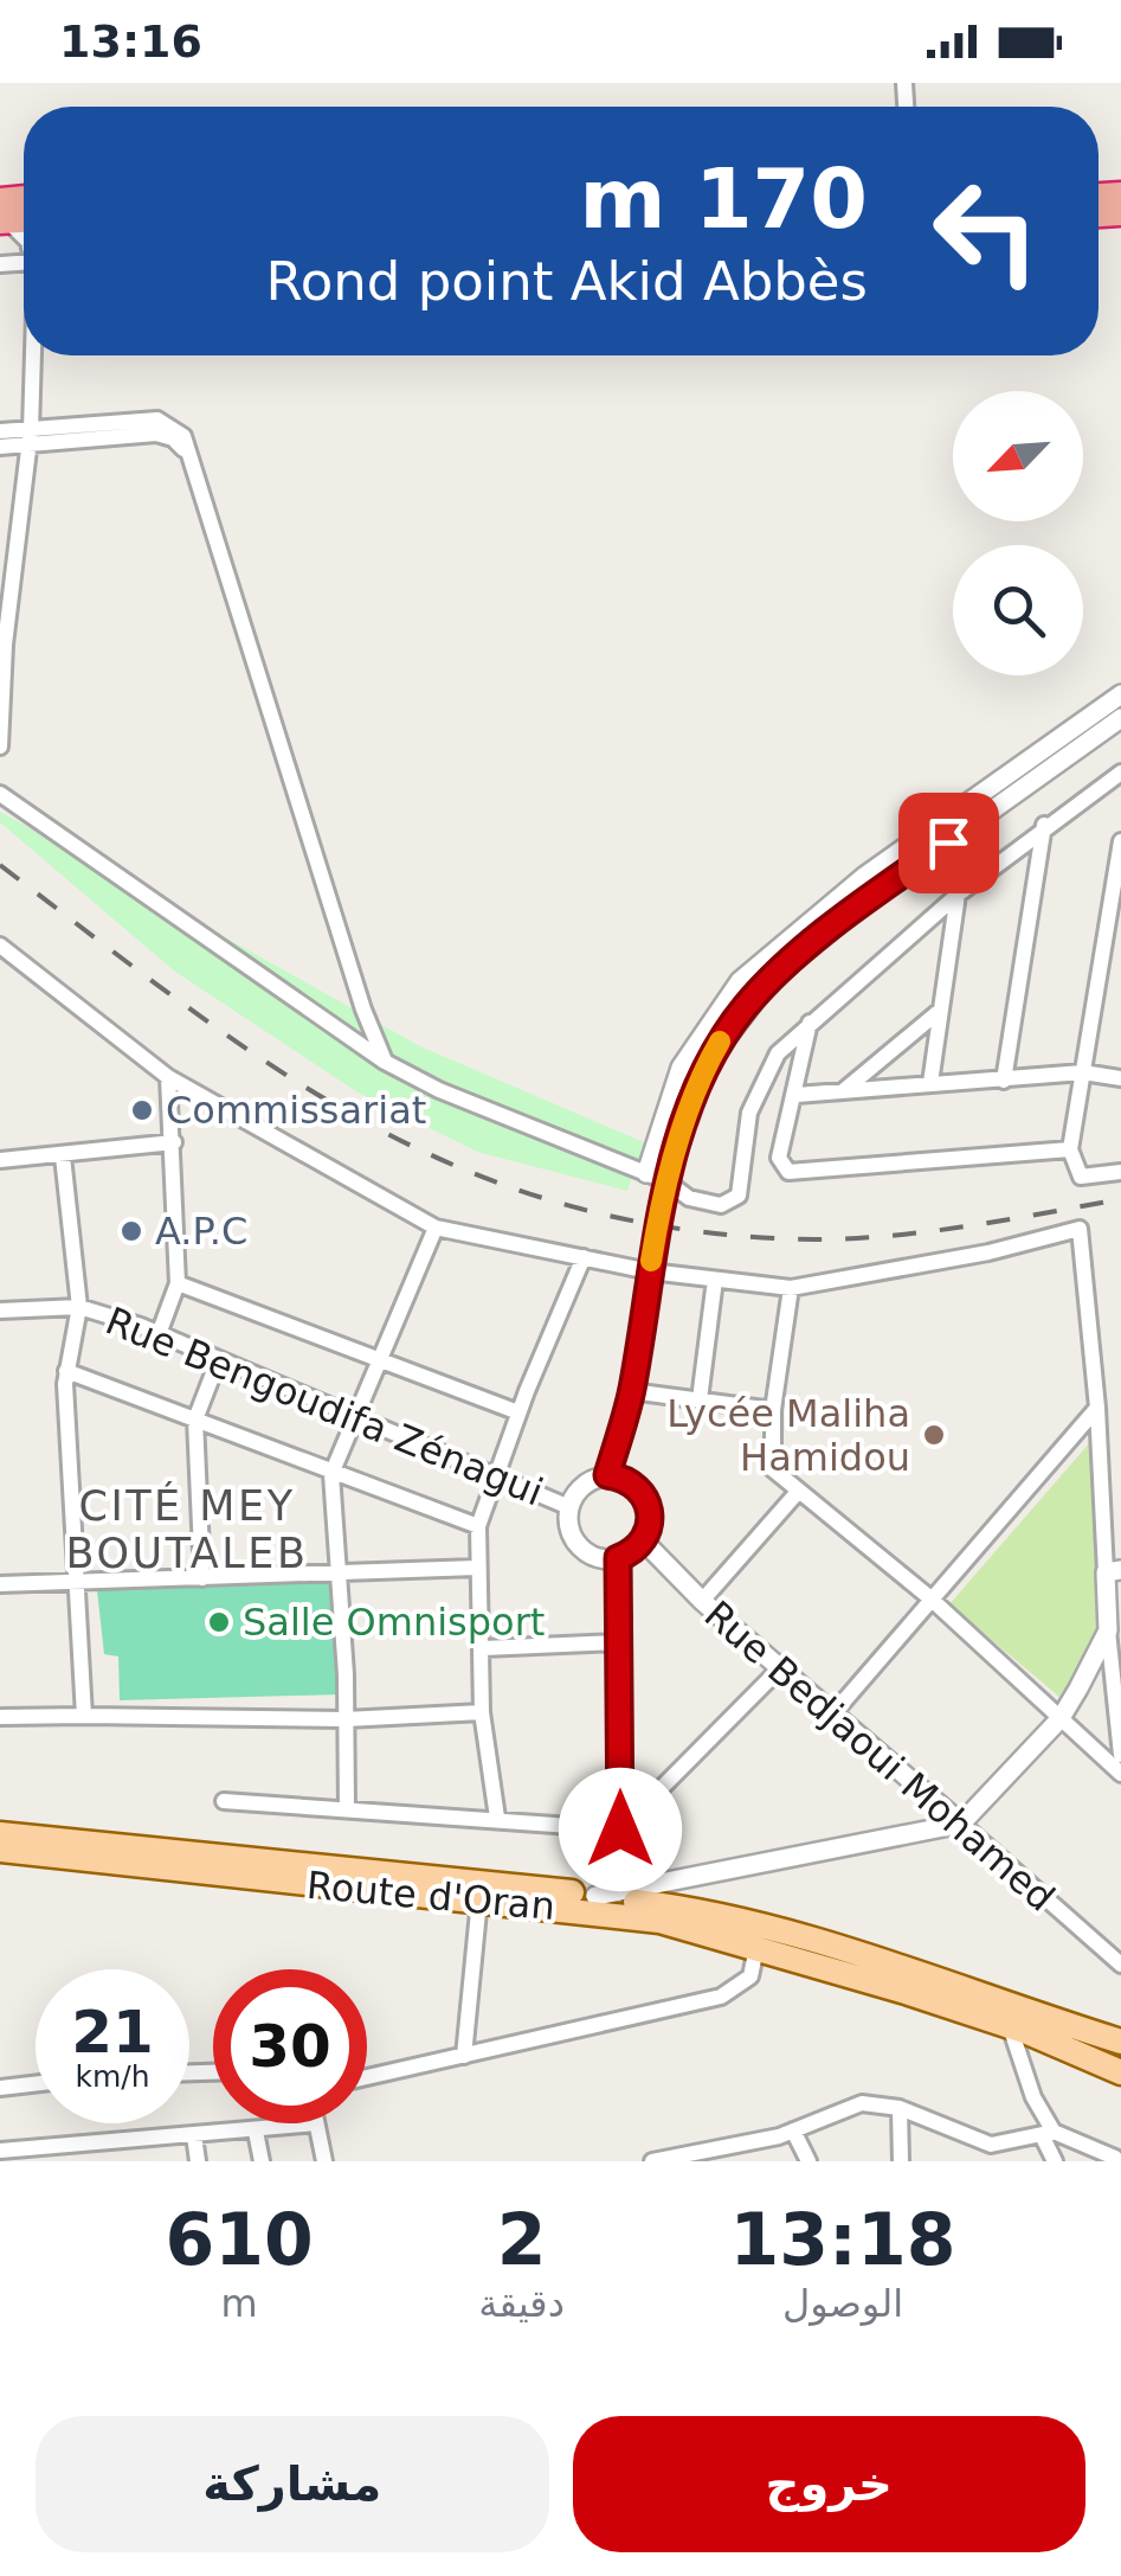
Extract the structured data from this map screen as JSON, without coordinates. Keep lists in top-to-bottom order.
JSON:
{
  "streets": {
    "main road": ["Route d'Oran"],
    "street": ["Rue Bengoudifa Zénagui", "Rue Bedjaoui Mohamed"]
  },
  "crossings": [
    ["Rue Bengoudifa Zénagui", "Rue Bedjaoui Mohamed"]
  ],
  "districts": ["CITÉ MEY BOUTALEB"],
  "places": [
    "Commissariat",
    "A.P.C",
    "Lycée Maliha Hamidou",
    "Salle Omnisport"
  ],
  "north": "bottom left",
  "page": {
    "status": "13:16",
    "turn": ["170 m", "Rond point Akid Abbès"],
    "speed": "21 km/h",
    "limit": "30",
    "eta": [
      "13:18",
      "الوصول",
      "2",
      "دقيقة",
      "610",
      "m"
    ],
    "buttons": ["خروج", "مشاركة"]
  }
}
